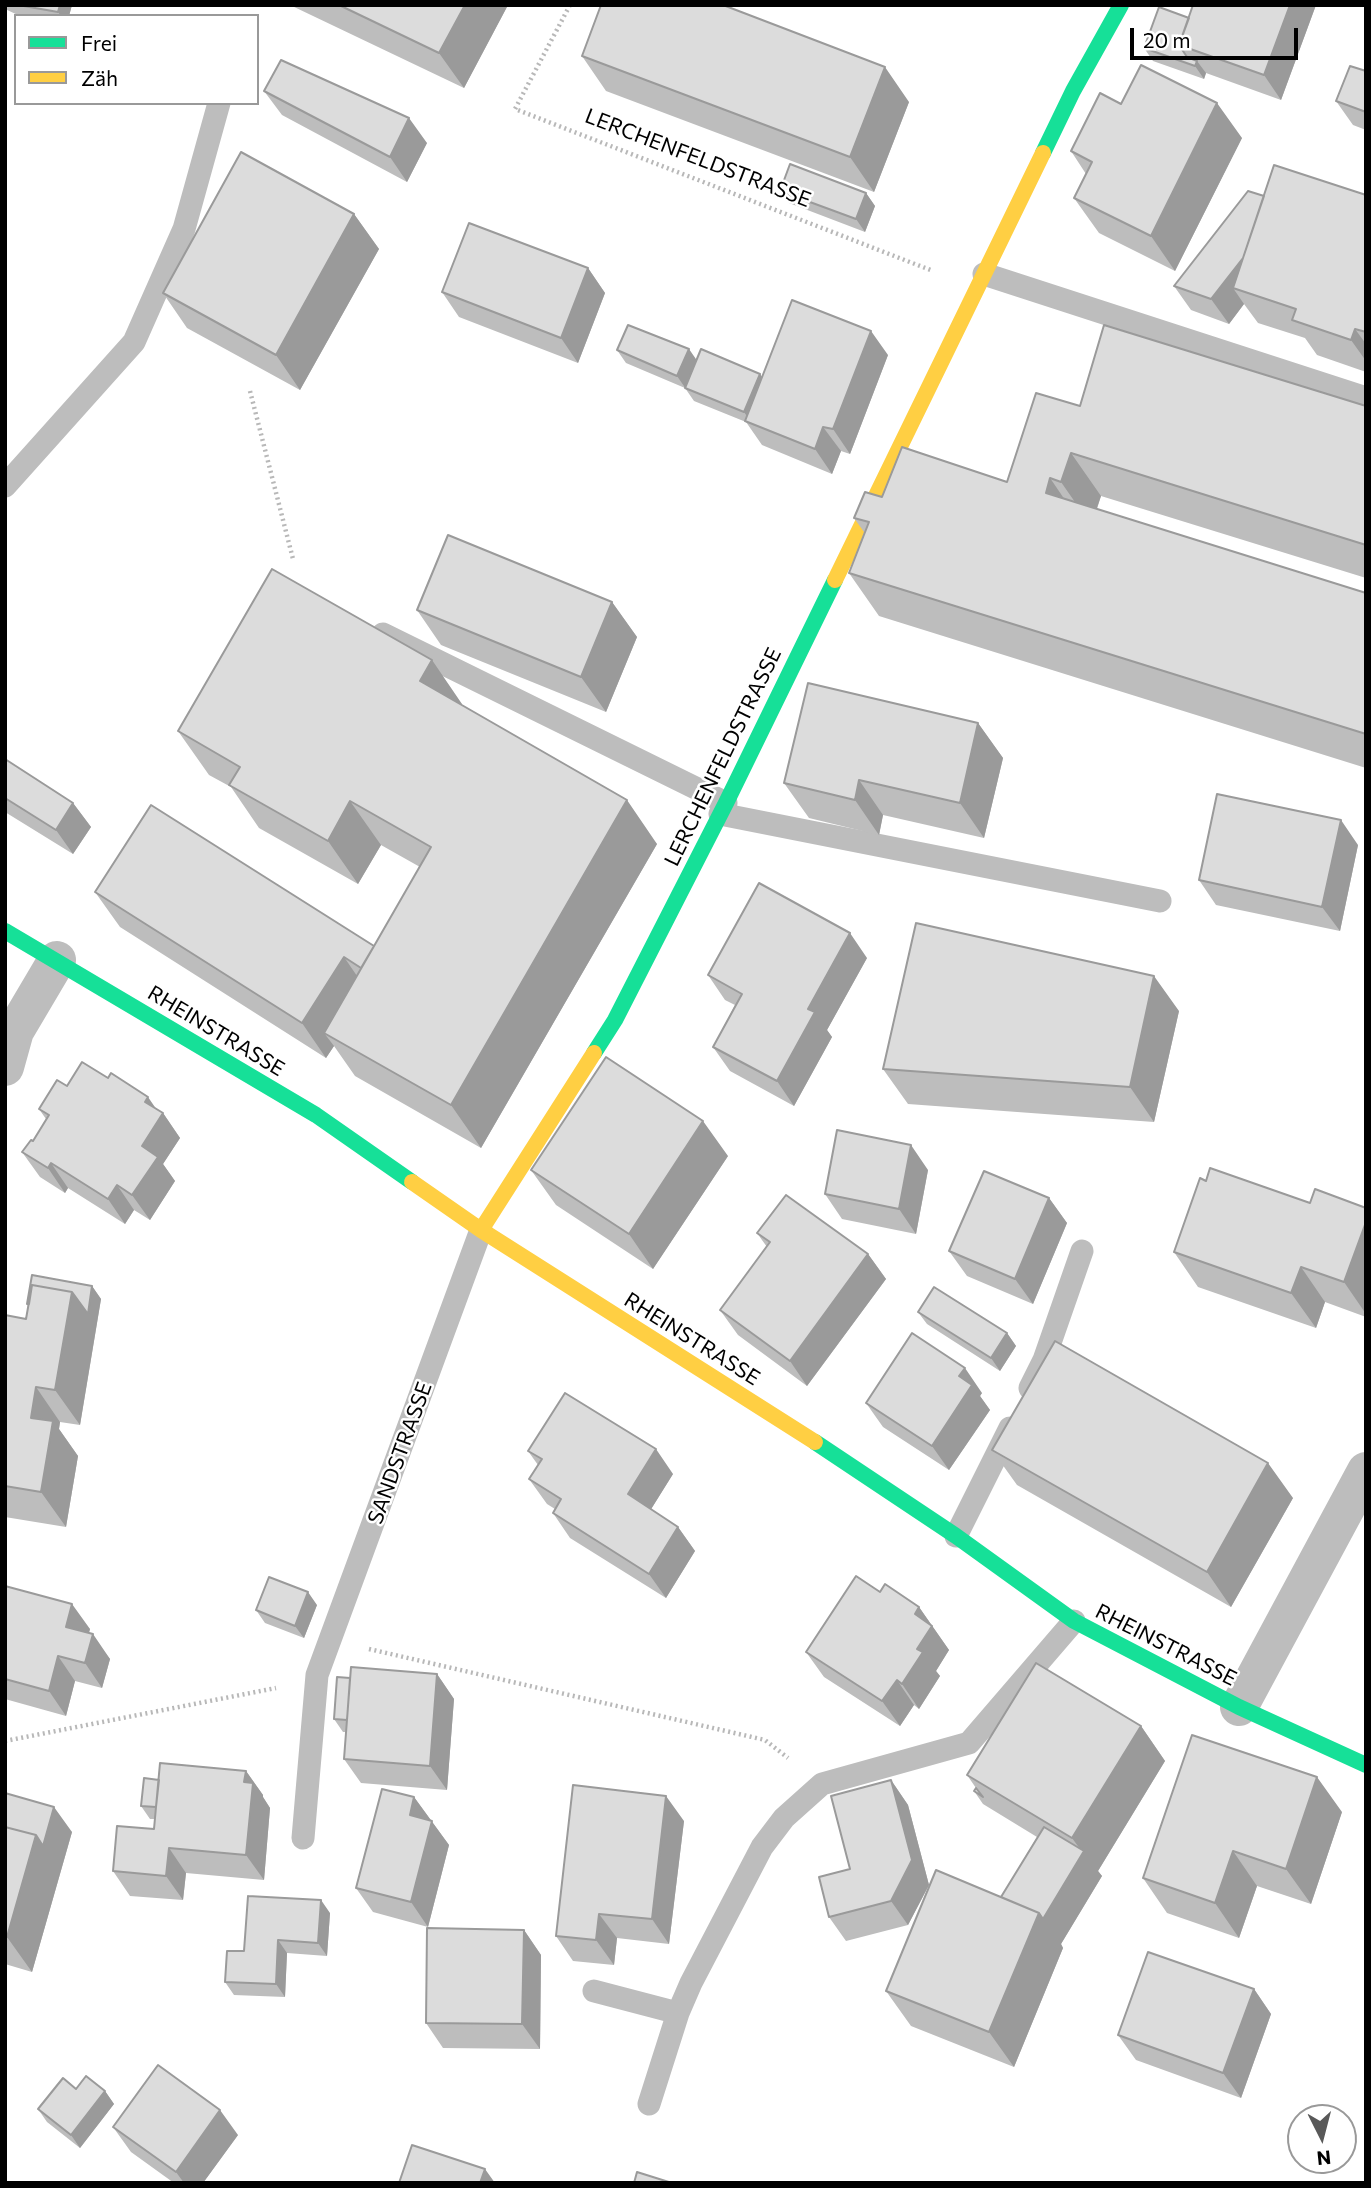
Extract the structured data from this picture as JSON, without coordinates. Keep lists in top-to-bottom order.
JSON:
{
  "streets": {
    "street": ["LERCHENFELDSTRASSE", "RHEINSTRASSE"],
    "lane": ["SANDSTRASSE"]
  },
  "crossings": [
    ["LERCHENFELDSTRASSE", "RHEINSTRASSE"],
    ["LERCHENFELDSTRASSE", "SANDSTRASSE"],
    ["RHEINSTRASSE", "SANDSTRASSE"]
  ],
  "legend": ["Frei", "Zäh"],
  "scale_bar": "20 m",
  "north": "bottom"
}
